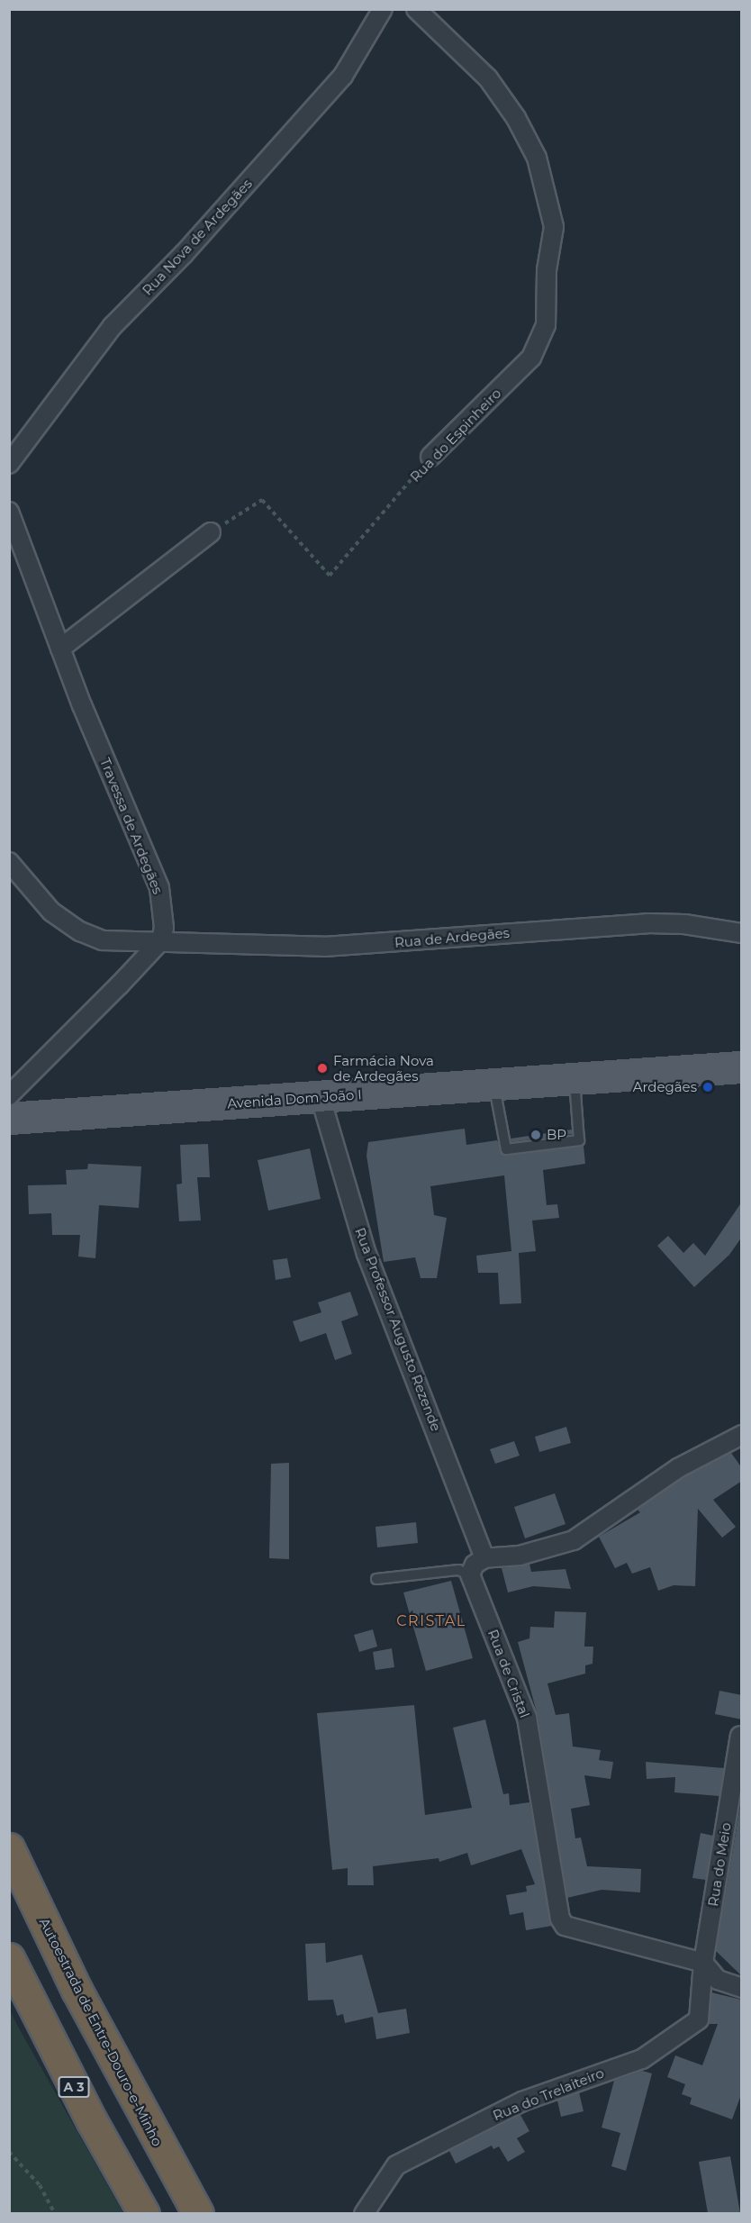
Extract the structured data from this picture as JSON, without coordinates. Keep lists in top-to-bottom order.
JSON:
{
  "streets": {
    "highway": ["Autoestrada de Entre-Douro-e-Minho", "A 3"],
    "main road": ["Avenida Dom João I"],
    "street": [
      "Rua Nova de Ardegães",
      "Rua do Espinheiro",
      "Travessa de Ardegães",
      "Rua de Ardegães",
      "Rua Professor Augusto Rezende",
      "Rua de Cristal",
      "Rua do Meio",
      "Rua do Trelaiteiro"
    ]
  },
  "crossings": [
    ["Travessa de Ardegães", "Rua de Ardegães"],
    ["Avenida Dom João I", "Rua Professor Augusto Rezende"],
    ["Rua de Cristal", "Rua do Meio"],
    ["Rua de Cristal", "Rua do Trelaiteiro"],
    ["Rua do Meio", "Rua do Trelaiteiro"]
  ],
  "districts": ["CRISTAL"],
  "places": ["Farmácia Nova de Ardegães", "Ardegães", "BP"]
}
